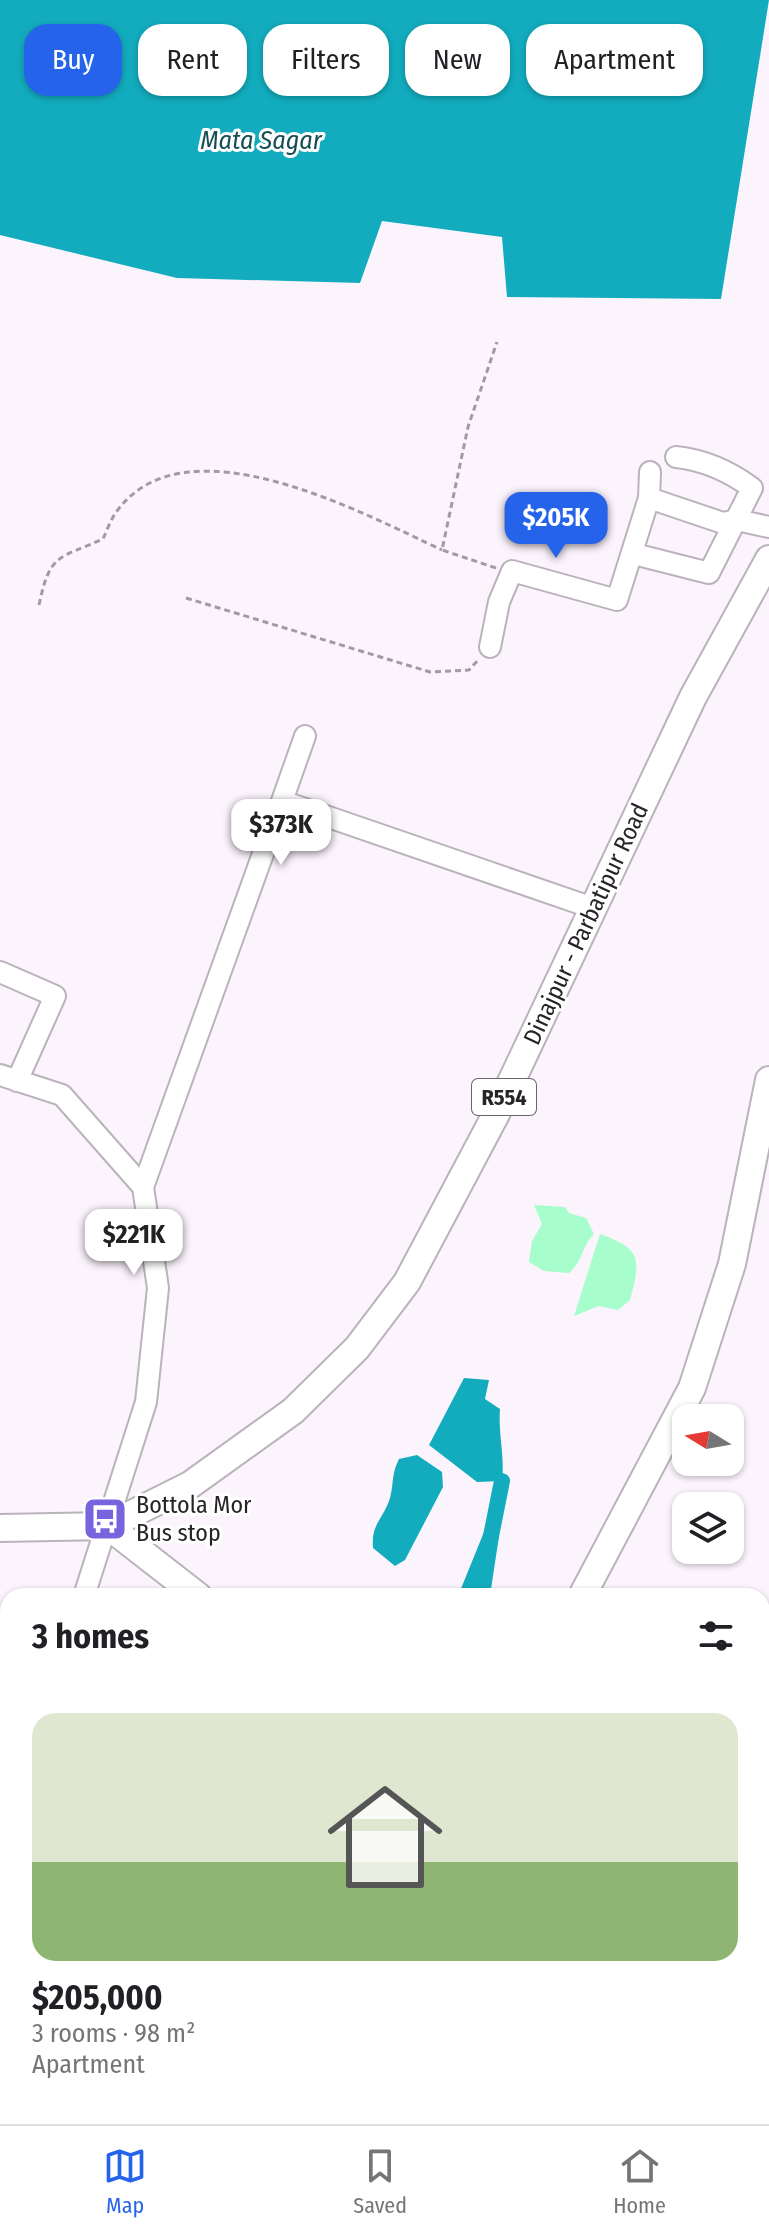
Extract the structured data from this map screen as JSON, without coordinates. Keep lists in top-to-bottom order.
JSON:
{
  "streets": {
    "main road": ["Dinajpur - Parbatipur Road", "R554"]
  },
  "water": ["Mata Sagar"],
  "places": {
    "bus stop": ["Bottola Mor Bus stop"]
  },
  "north": "left",
  "page": {
    "chip": [
      "Buy",
      "Rent",
      "Filters",
      "New",
      "Apartment"
    ],
    "price": ["$205K", "$373K", "$221K"],
    "heading": "3 homes",
    "list": [
      {
        "name": "$205,000",
        "note": "3 rooms · 98 m² · Apartment"
      }
    ],
    "tabs": ["Map", "Saved", "Home"]
  }
}
